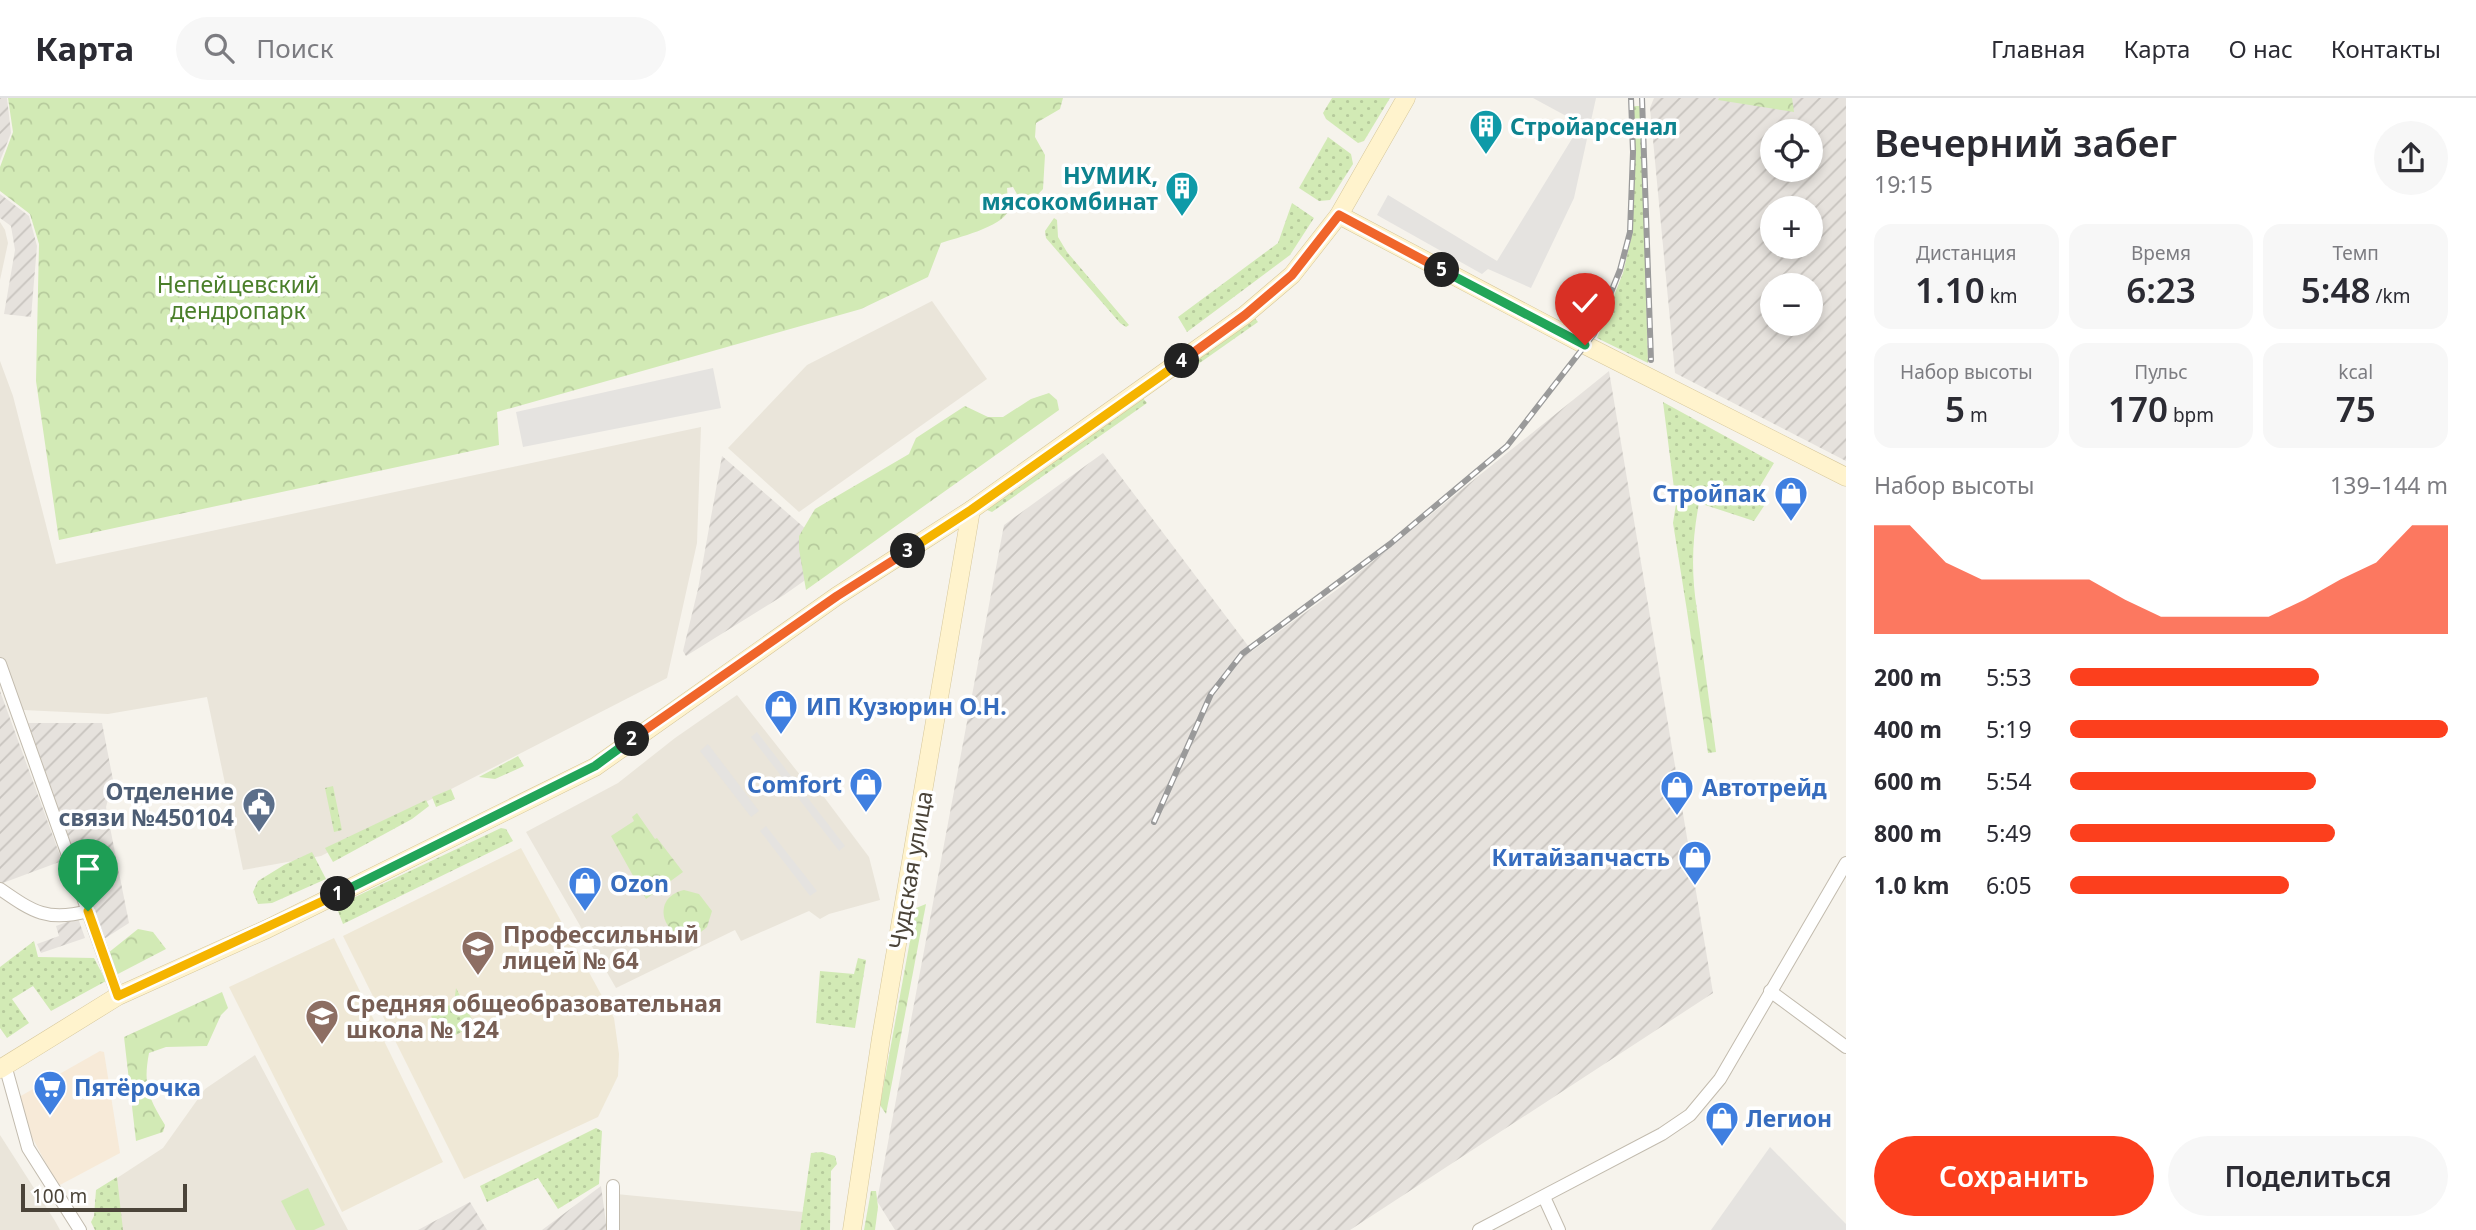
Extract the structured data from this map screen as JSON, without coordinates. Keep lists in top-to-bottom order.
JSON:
{
  "streets": {
    "main road": ["Чудская улица"]
  },
  "parks": ["Непейцевский дендропарк"],
  "places": {
    "building": ["Стройарсенал", "НУМИК, мясокомбинат"],
    "shop": [
      "Стройпак",
      "ИП Кузюрин О.Н.",
      "Comfort",
      "Автотрейд",
      "Китайзапчасть",
      "Ozon",
      "Легион"
    ],
    "public building": ["Отделение связи №450104"],
    "school or university": ["Профессильный лицей № 64", "Средняя общеобразовательная школа № 124"],
    "supermarket": ["Пятёрочка"]
  },
  "scale_bar": "100 m",
  "page": {
    "header": "Карта",
    "search": "Поиск",
    "nav": [
      "Главная",
      "Карта",
      "О нас",
      "Контакты"
    ],
    "heading": ["Вечерний забег", "19:15"],
    "map_buttons": ["+", "−"],
    "stats": [
      ["Дистанция", "1.10 km"],
      ["Время", "6:23"],
      ["Темп", "5:48 /km"],
      ["Набор высоты", "5 m"],
      ["Пульс", "170 bpm"],
      ["kcal", "75"]
    ],
    "pins": [
      "5",
      "4",
      "3",
      "2",
      "1"
    ],
    "chart": ["Набор высоты", "139–144 m"],
    "list": [
      {
        "name": "200 m",
        "note": "5:53"
      },
      {
        "name": "400 m",
        "note": "5:19"
      },
      {
        "name": "600 m",
        "note": "5:54"
      },
      {
        "name": "800 m",
        "note": "5:49"
      },
      {
        "name": "1.0 km",
        "note": "6:05"
      }
    ],
    "buttons": ["Сохранить", "Поделиться"],
    "scale": "100 m"
  }
}
